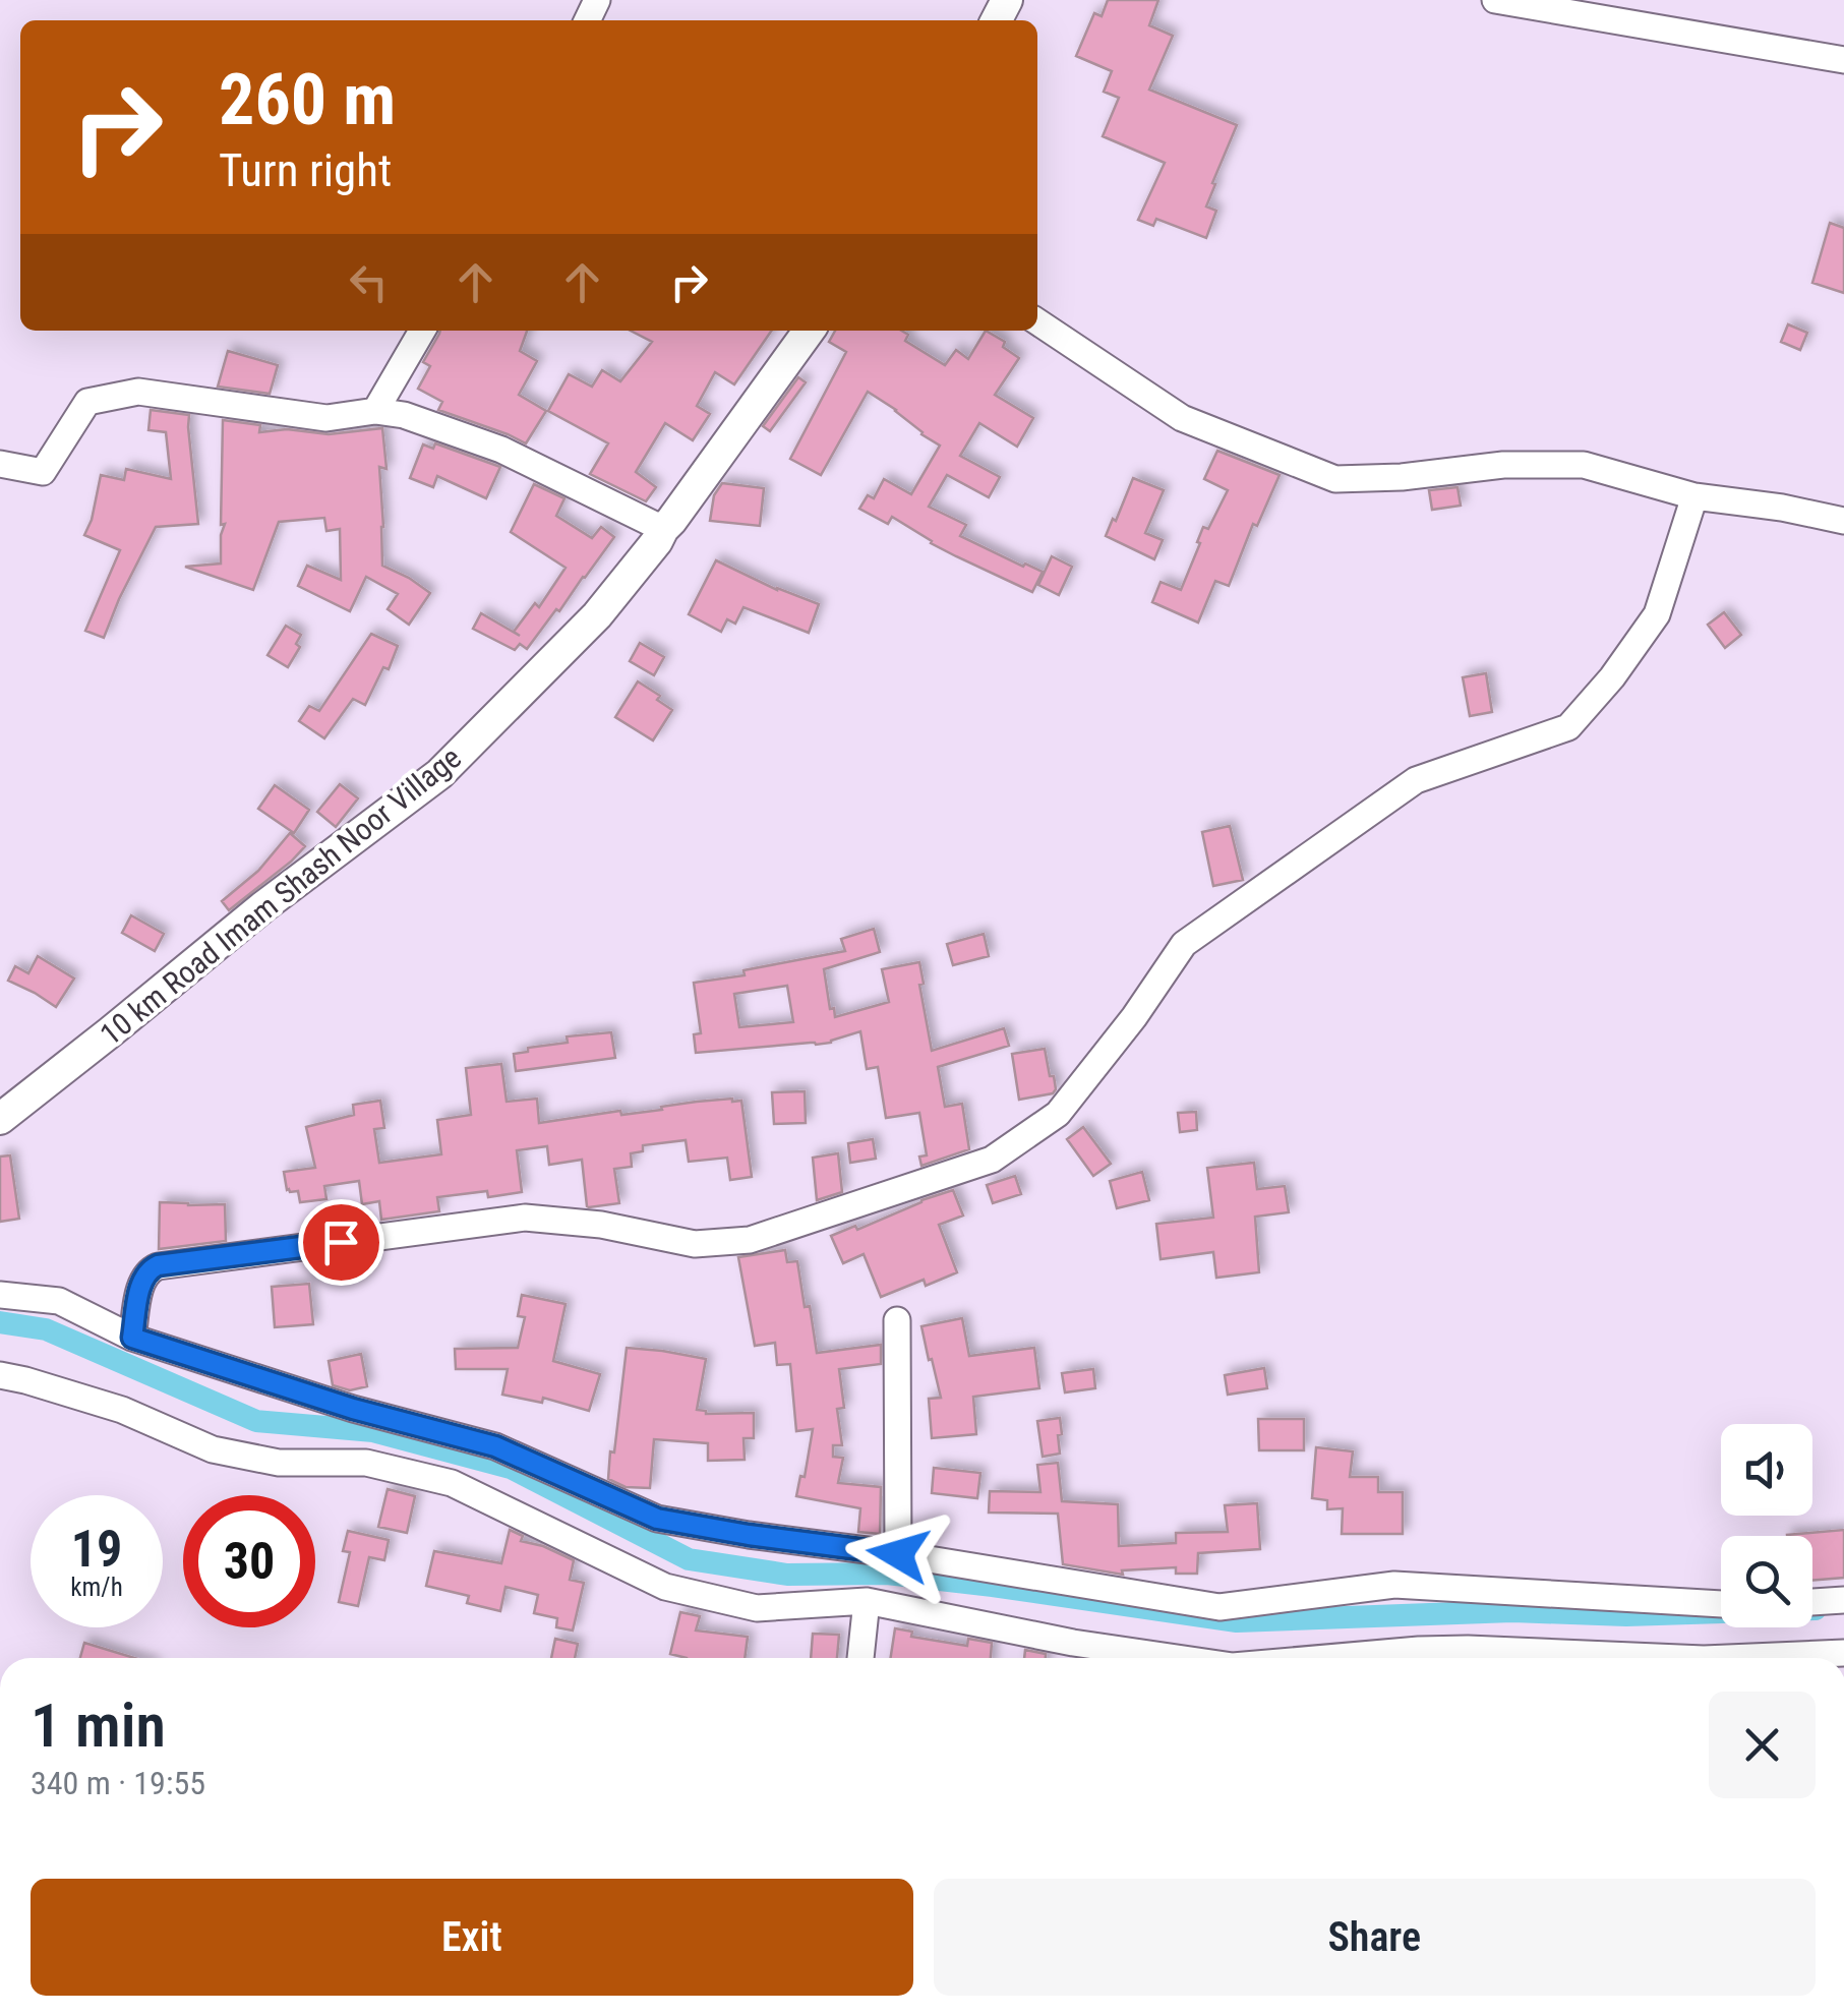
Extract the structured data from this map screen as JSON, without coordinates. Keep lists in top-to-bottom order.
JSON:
{
  "streets": {
    "street": ["10 km Road Imam Shash Noor Village"]
  },
  "page": {
    "turn": ["260 m", "Turn right"],
    "speed": "19 km/h",
    "limit": "30",
    "heading": ["1 min", "340 m · 19:55"],
    "buttons": ["Exit", "Share"]
  }
}
